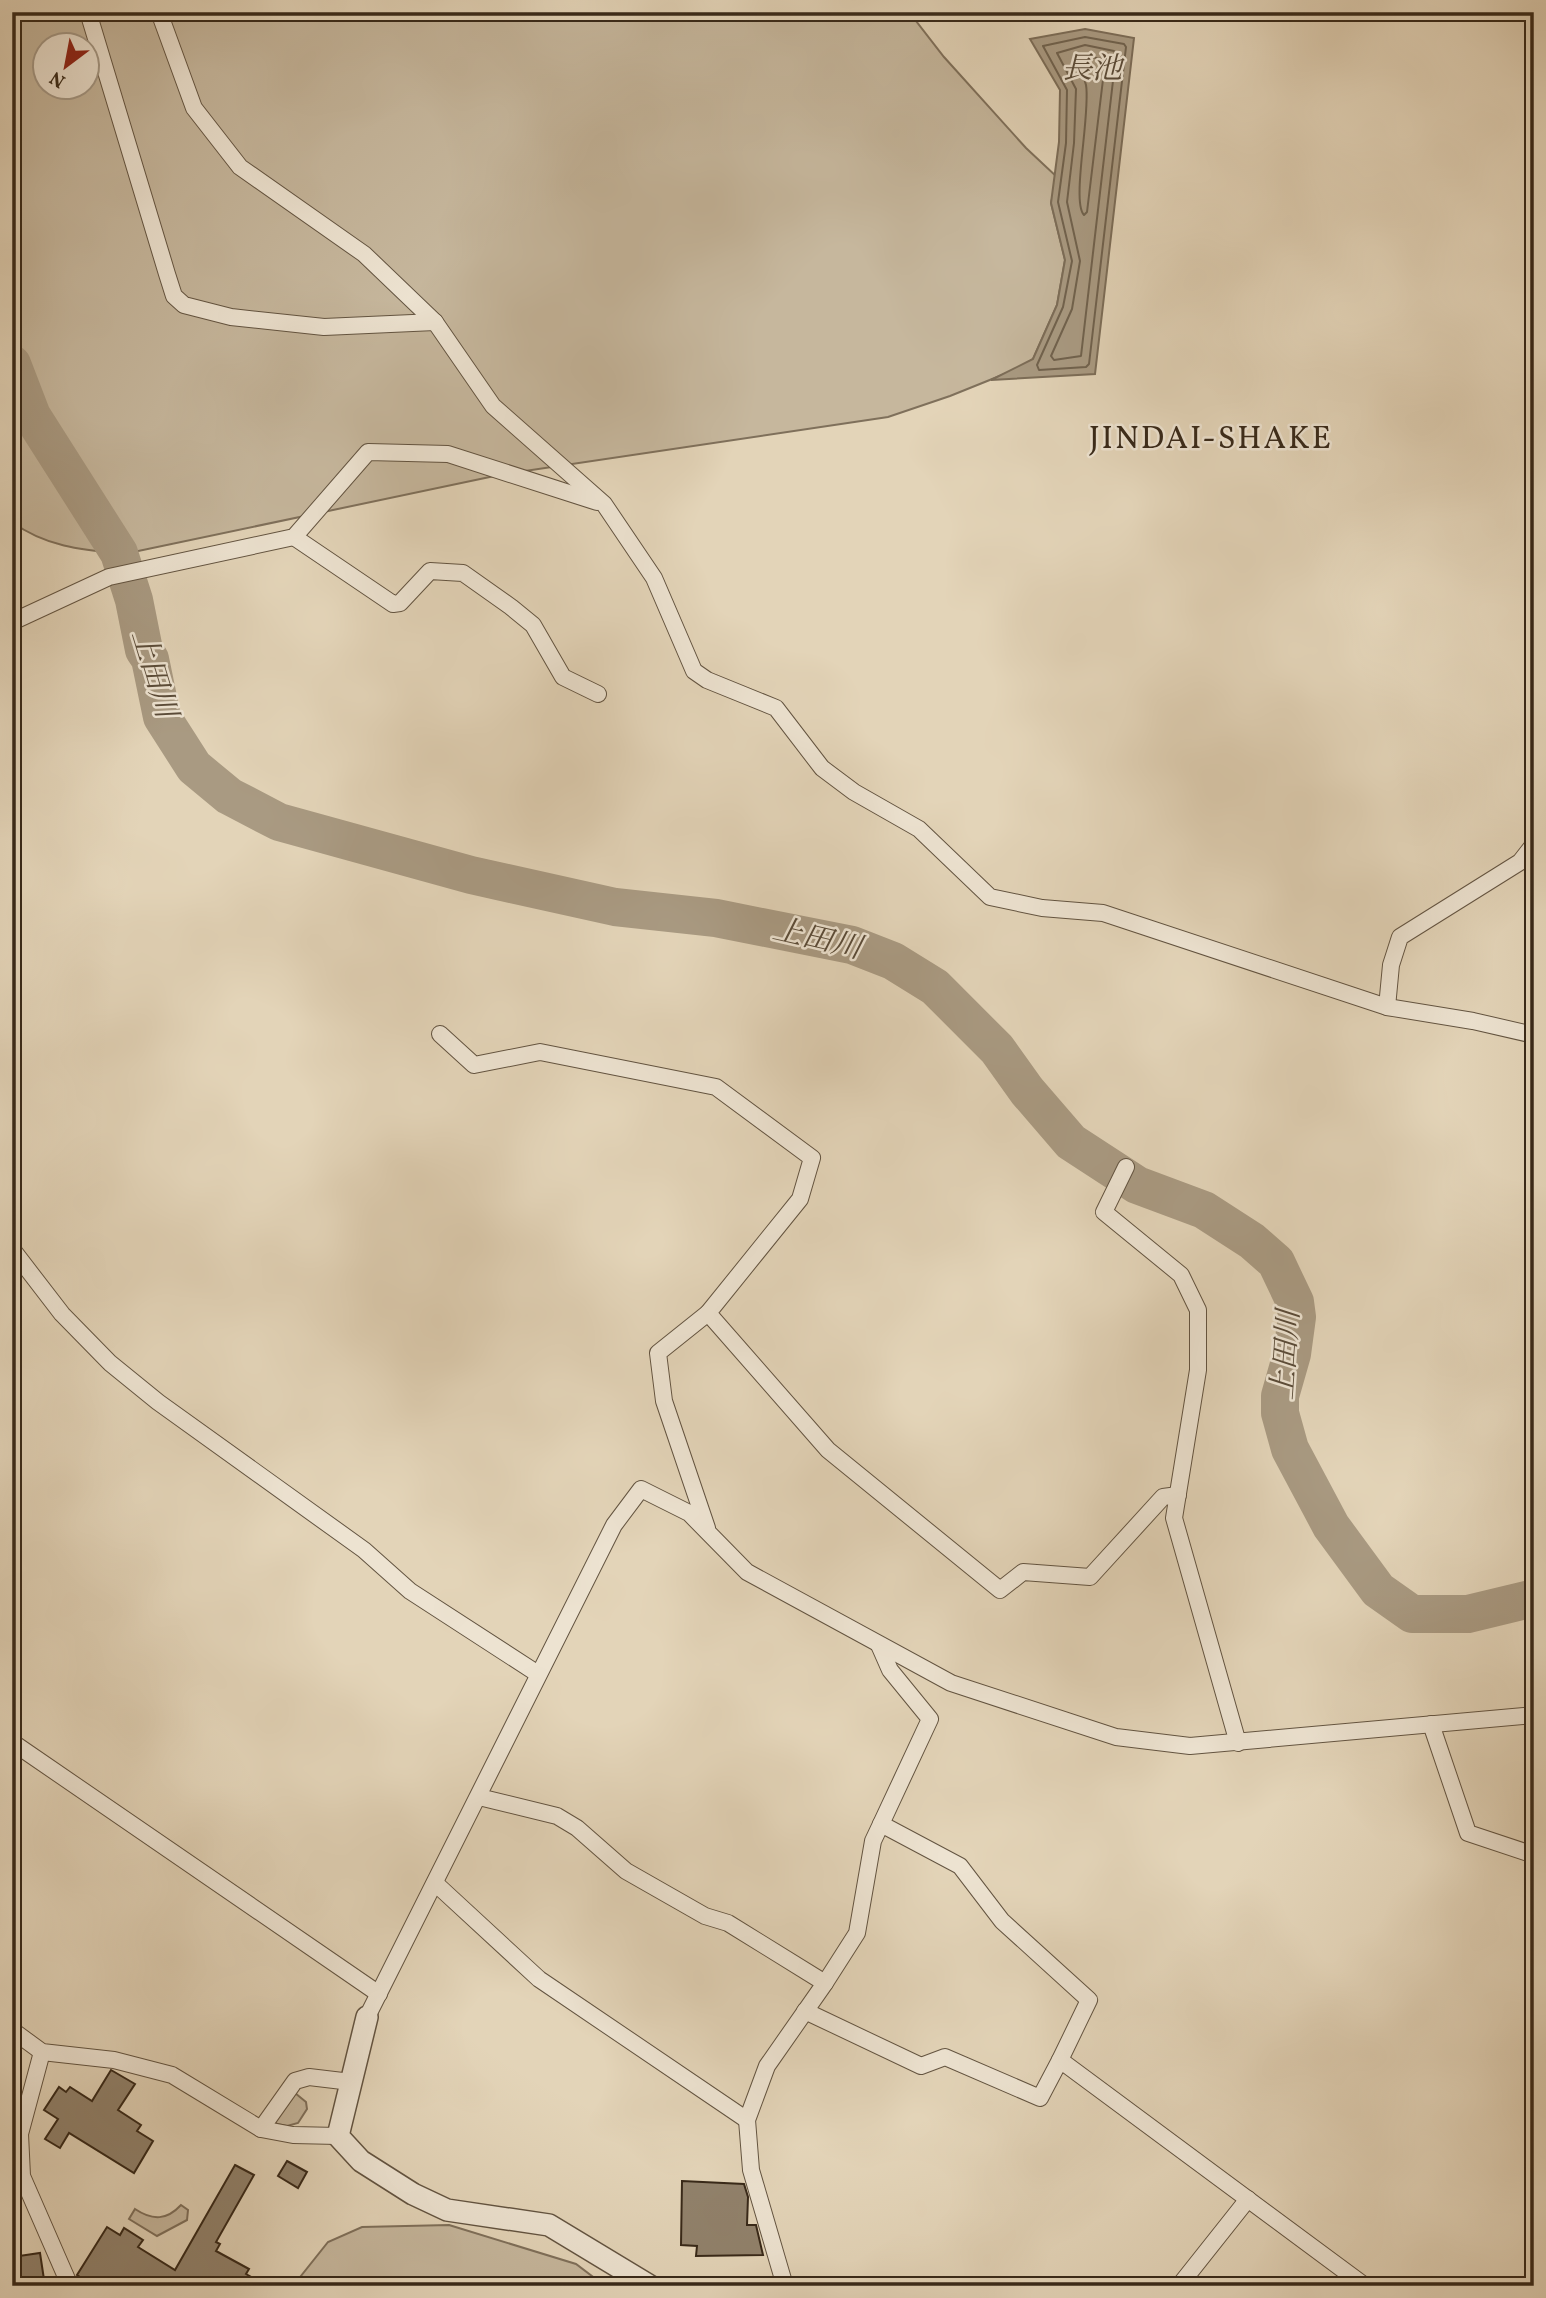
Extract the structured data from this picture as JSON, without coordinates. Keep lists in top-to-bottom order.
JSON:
{
  "districts": ["JINDAI-SHAKE"],
  "water": ["長池", "上田川"],
  "north": "bottom left"
}
